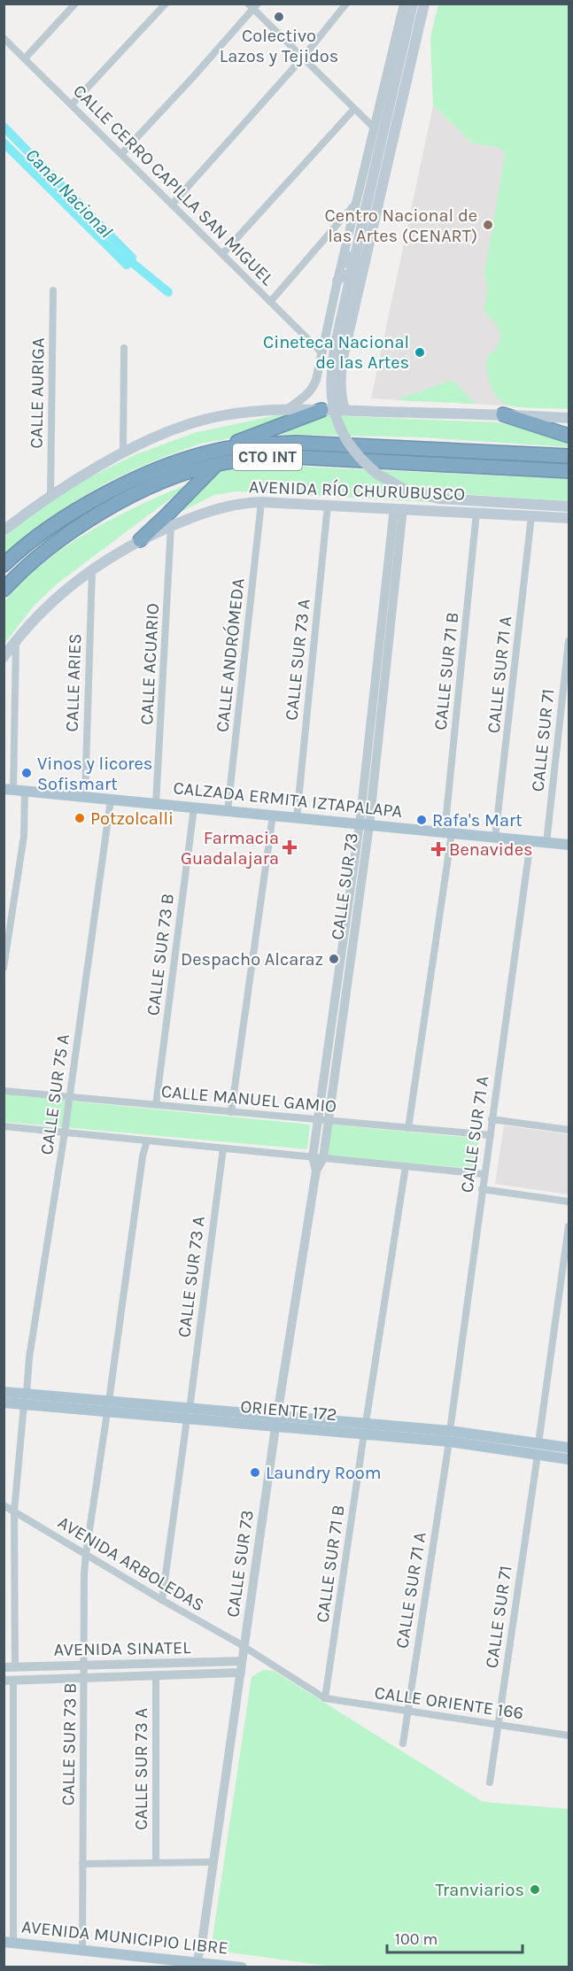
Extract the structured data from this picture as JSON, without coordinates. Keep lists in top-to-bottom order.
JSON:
{
  "streets": {
    "highway": ["CTO INT"],
    "main road": [
      "AVENIDA RÍO CHURUBUSCO",
      "CALZADA ERMITA IZTAPALAPA",
      "ORIENTE 172",
      "AVENIDA MUNICIPIO LIBRE"
    ],
    "street": [
      "CALLE CERRO CAPILLA SAN MIGUEL",
      "CALLE AURIGA",
      "CALLE ANDRÓMEDA",
      "CALLE SUR 73 A",
      "CALLE ACUARIO",
      "CALLE SUR 71 B",
      "CALLE SUR 71 A",
      "CALLE ARIES",
      "CALLE SUR 71",
      "CALLE SUR 73",
      "CALLE SUR 73 B",
      "CALLE SUR 75 A",
      "CALLE MANUEL GAMIO",
      "AVENIDA ARBOLEDAS",
      "AVENIDA SINATEL",
      "CALLE ORIENTE 166"
    ]
  },
  "crossings": [
    ["AVENIDA RÍO CHURUBUSCO", "CALLE ANDRÓMEDA"],
    ["AVENIDA RÍO CHURUBUSCO", "CALLE SUR 73 A"],
    ["AVENIDA RÍO CHURUBUSCO", "CALLE ACUARIO"],
    ["AVENIDA RÍO CHURUBUSCO", "CALLE SUR 71 B"],
    ["AVENIDA RÍO CHURUBUSCO", "CALLE SUR 71 A"],
    ["AVENIDA RÍO CHURUBUSCO", "CALLE ARIES"],
    ["AVENIDA RÍO CHURUBUSCO", "CALLE SUR 73"],
    ["CALLE ANDRÓMEDA", "CALZADA ERMITA IZTAPALAPA"],
    ["CALLE SUR 73 A", "CALZADA ERMITA IZTAPALAPA"],
    ["CALLE SUR 73 A", "ORIENTE 172"],
    ["CALLE SUR 73 A", "AVENIDA ARBOLEDAS"],
    ["CALLE SUR 73 A", "AVENIDA SINATEL"],
    ["CALLE ACUARIO", "CALZADA ERMITA IZTAPALAPA"],
    ["CALLE SUR 71 B", "CALZADA ERMITA IZTAPALAPA"],
    ["CALLE SUR 71 B", "CALLE MANUEL GAMIO"],
    ["CALLE SUR 71 B", "ORIENTE 172"],
    ["CALLE SUR 71 B", "AVENIDA ARBOLEDAS"],
    ["CALLE SUR 71 B", "CALLE ORIENTE 166"],
    ["CALLE SUR 71 A", "CALZADA ERMITA IZTAPALAPA"],
    ["CALLE SUR 71 A", "CALLE MANUEL GAMIO"],
    ["CALLE SUR 71 A", "ORIENTE 172"],
    ["CALLE SUR 71 A", "CALLE ORIENTE 166"],
    ["CALLE ARIES", "CALZADA ERMITA IZTAPALAPA"],
    ["CALLE SUR 71", "CALZADA ERMITA IZTAPALAPA"],
    ["CALLE SUR 71", "ORIENTE 172"],
    ["CALLE SUR 71", "CALLE ORIENTE 166"],
    ["CALZADA ERMITA IZTAPALAPA", "CALLE SUR 73"],
    ["CALZADA ERMITA IZTAPALAPA", "CALLE SUR 73 B"],
    ["CALZADA ERMITA IZTAPALAPA", "CALLE SUR 75 A"],
    ["CALLE SUR 73", "CALLE MANUEL GAMIO"],
    ["CALLE SUR 73", "ORIENTE 172"],
    ["CALLE SUR 73", "AVENIDA ARBOLEDAS"],
    ["CALLE SUR 73", "AVENIDA SINATEL"],
    ["CALLE SUR 73", "AVENIDA MUNICIPIO LIBRE"],
    ["CALLE SUR 73 B", "CALLE MANUEL GAMIO"],
    ["CALLE SUR 73 B", "ORIENTE 172"],
    ["CALLE SUR 73 B", "AVENIDA ARBOLEDAS"],
    ["CALLE SUR 73 B", "AVENIDA SINATEL"],
    ["CALLE SUR 73 B", "AVENIDA MUNICIPIO LIBRE"],
    ["CALLE SUR 75 A", "CALLE MANUEL GAMIO"],
    ["CALLE SUR 75 A", "ORIENTE 172"],
    ["CALLE SUR 75 A", "AVENIDA ARBOLEDAS"],
    ["CALLE SUR 75 A", "AVENIDA SINATEL"],
    ["AVENIDA ARBOLEDAS", "CALLE ORIENTE 166"]
  ],
  "water": ["Canal Nacional"],
  "places": {
    "other": [
      "Colectivo Lazos y Tejidos",
      "Centro Nacional de las Artes (CENART)",
      "Cineteca Nacional de las Artes",
      "Vinos y licores Sofismart",
      "Potzolcalli",
      "Rafa's Mart",
      "Despacho Alcaraz",
      "Laundry Room",
      "Tranviarios"
    ],
    "health": ["Farmacia Guadalajara", "Benavides"]
  },
  "scale_bar": "100 m"
}
